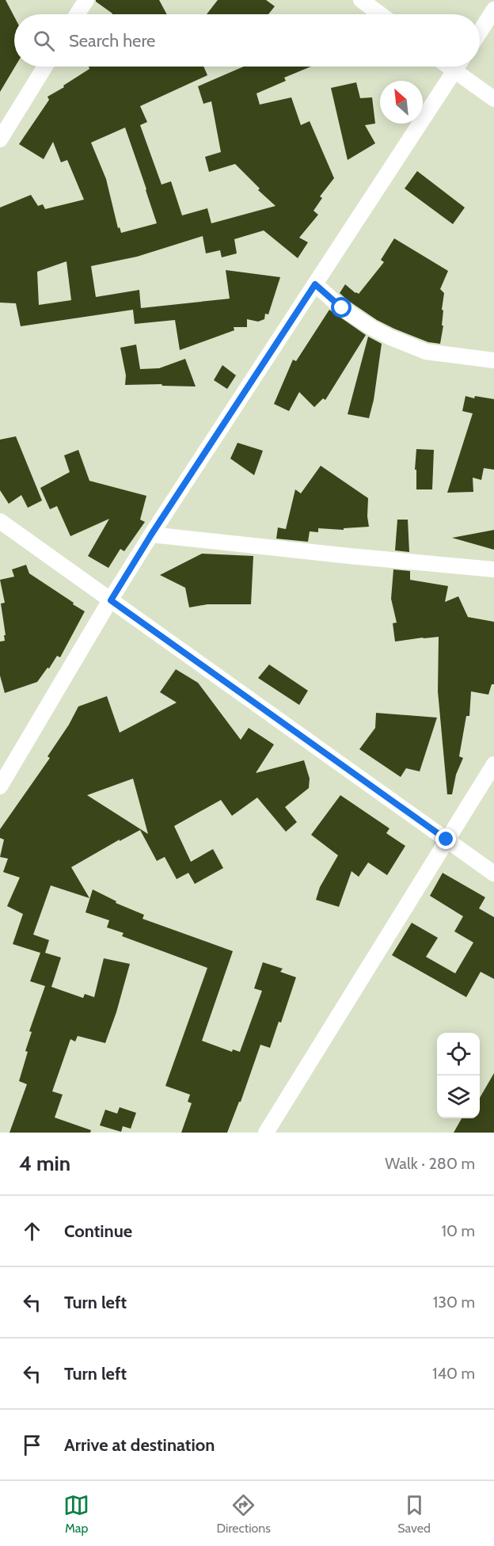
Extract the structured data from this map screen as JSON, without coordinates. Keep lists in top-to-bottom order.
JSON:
{
  "north": "top left",
  "page": {
    "search": "Search here",
    "heading": ["4 min", "Walk · 280 m"],
    "list": [
      ["Continue", "10 m"],
      ["Turn left", "130 m"],
      ["Turn left", "140 m"],
      "Arrive at destination"
    ],
    "nav": ["Map", "Directions", "Saved"]
  }
}
